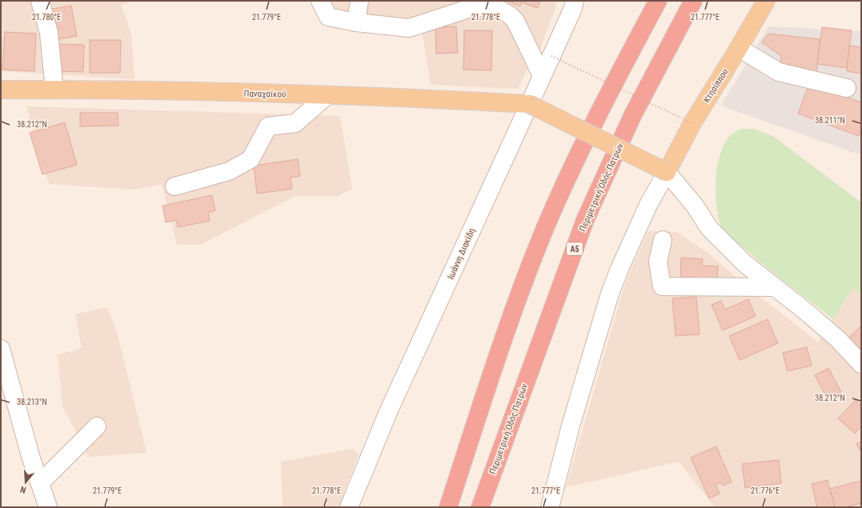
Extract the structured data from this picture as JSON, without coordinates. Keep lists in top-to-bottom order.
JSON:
{
  "streets": {
    "highway": ["Περιμετρική Οδός Πατρών", "Α5"],
    "main road": ["Κτησίππου", "Παναχαϊκού"],
    "street": ["Ιωάννη Διακίδη"]
  },
  "crossings": [
    ["Παναχαϊκού", "Ιωάννη Διακίδη"]
  ],
  "north": "bottom",
  "coordinates": [
    "21.780°E",
    "21.779°E",
    "21.778°E",
    "21.777°E",
    "38.211°N",
    "38.212°N",
    "38.213°N",
    "21.776°E"
  ]
}
